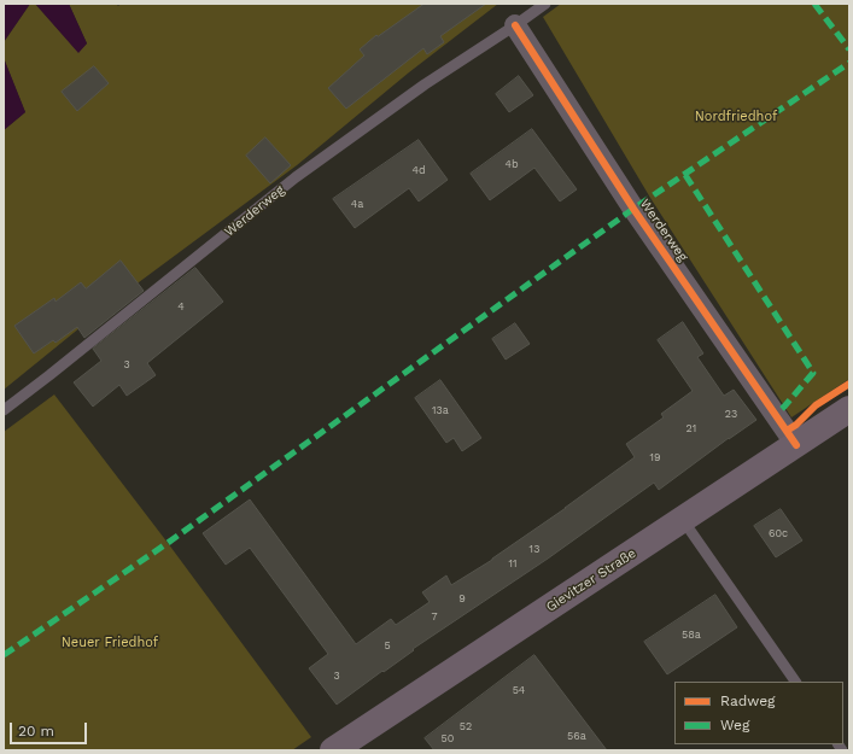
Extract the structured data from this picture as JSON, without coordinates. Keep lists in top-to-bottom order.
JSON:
{
  "streets": {
    "main road": ["Gievitzer Straße"],
    "street": ["Werderweg"]
  },
  "crossings": [
    ["Werderweg", "Gievitzer Straße"]
  ],
  "parks": ["Nordfriedhof", "Neuer Friedhof"],
  "house_numbers": [
    "4b",
    "4d",
    "4a",
    "4",
    "3",
    "13a",
    "23",
    "21",
    "19",
    "60c",
    "13",
    "11",
    "9",
    "7",
    "58a",
    "5",
    "3",
    "54",
    "52",
    "56a",
    "50"
  ],
  "legend": ["Radweg", "Weg"],
  "scale_bar": "20 m"
}
